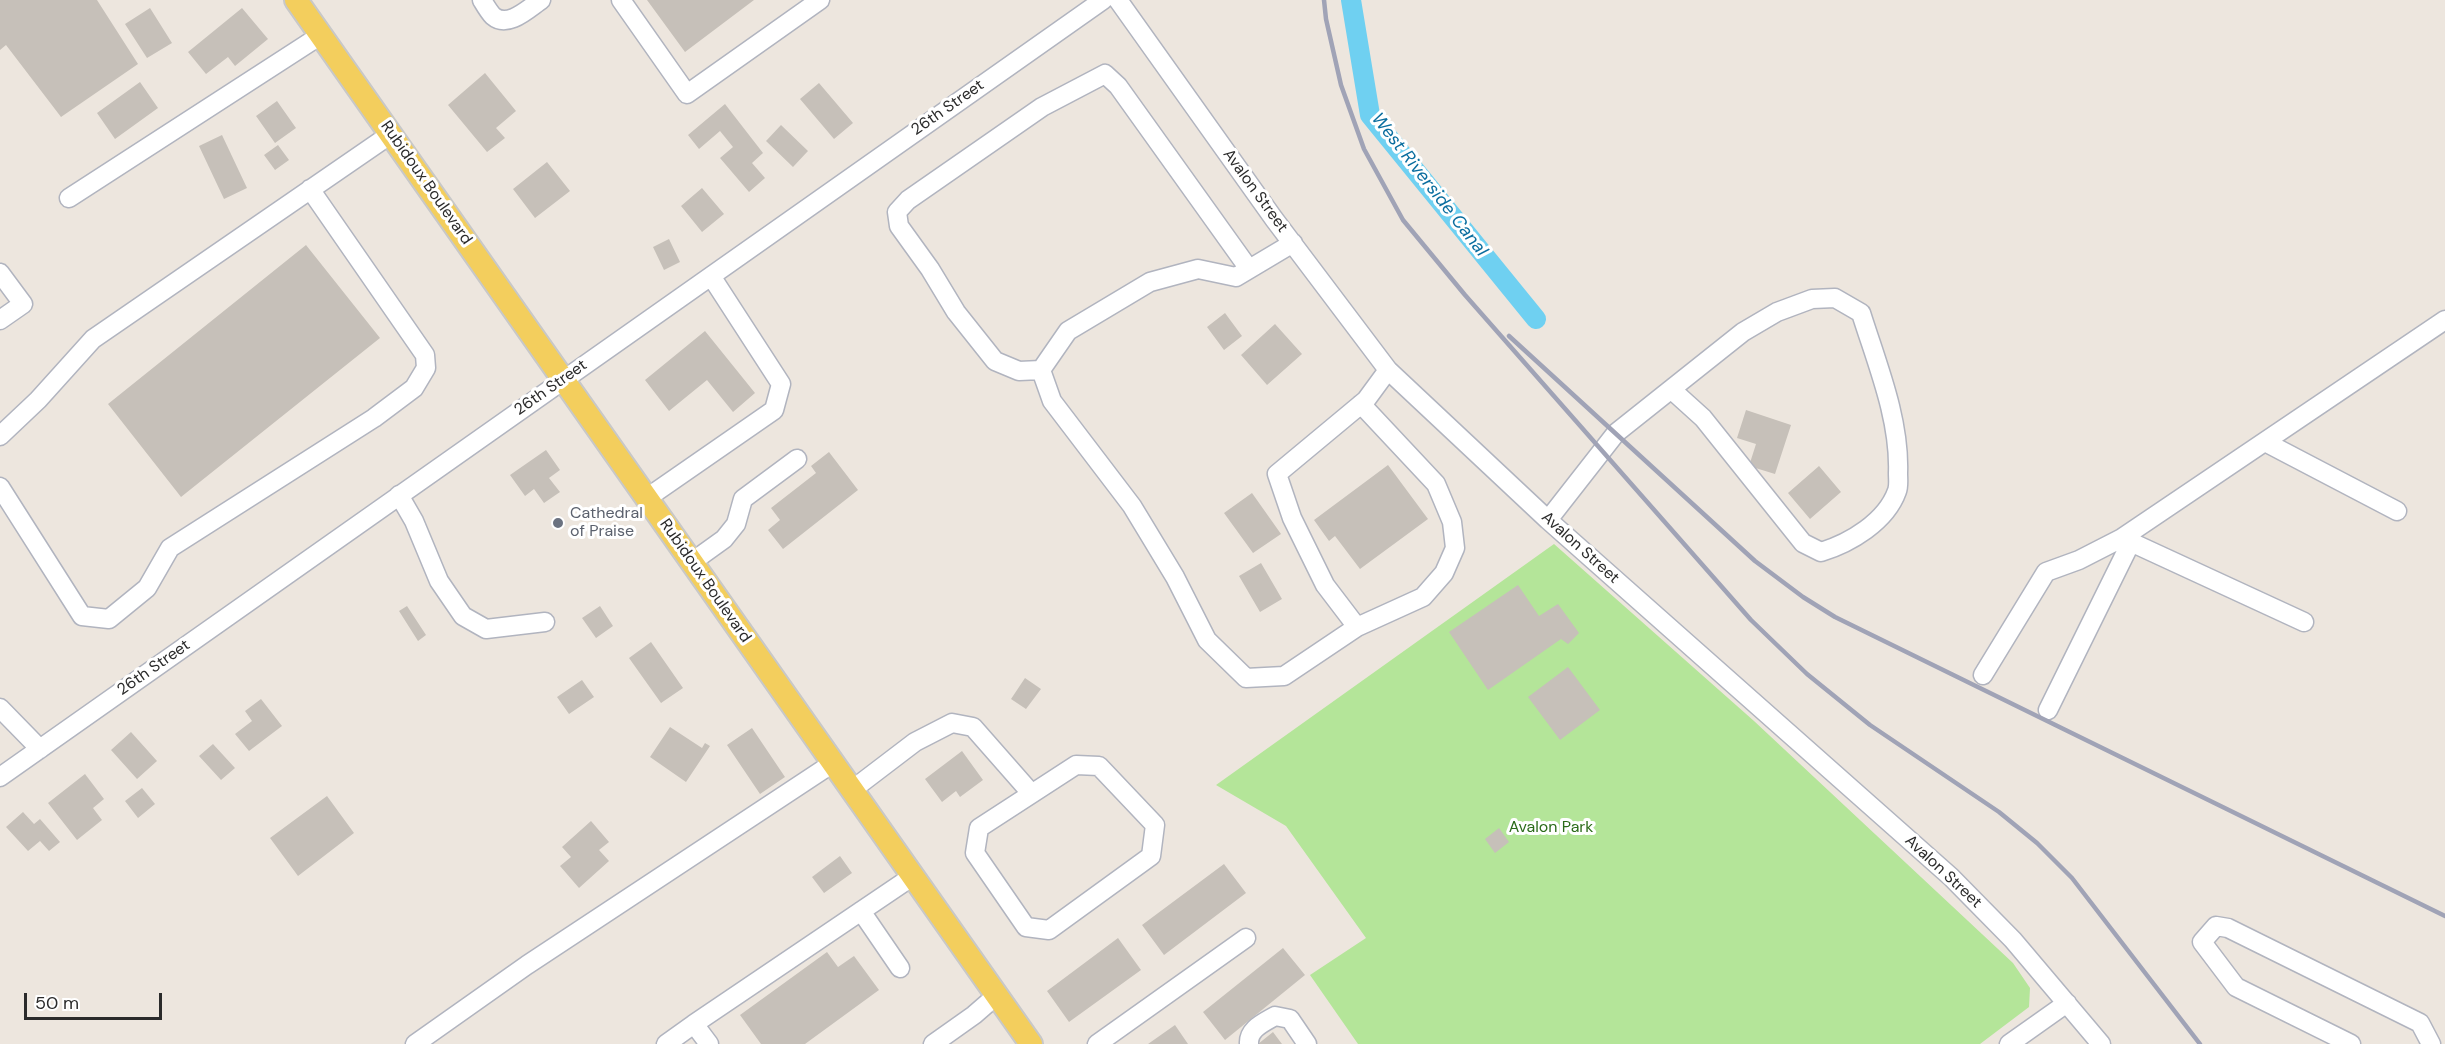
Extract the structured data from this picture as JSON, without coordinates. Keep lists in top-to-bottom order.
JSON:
{
  "streets": {
    "main road": ["Rubidoux Boulevard"],
    "street": ["26th Street", "Avalon Street"]
  },
  "crossings": [
    ["26th Street", "Rubidoux Boulevard"]
  ],
  "water": ["West Riverside Canal"],
  "parks": ["Avalon Park"],
  "places": ["Cathedral of Praise"],
  "scale_bar": "50 m"
}
